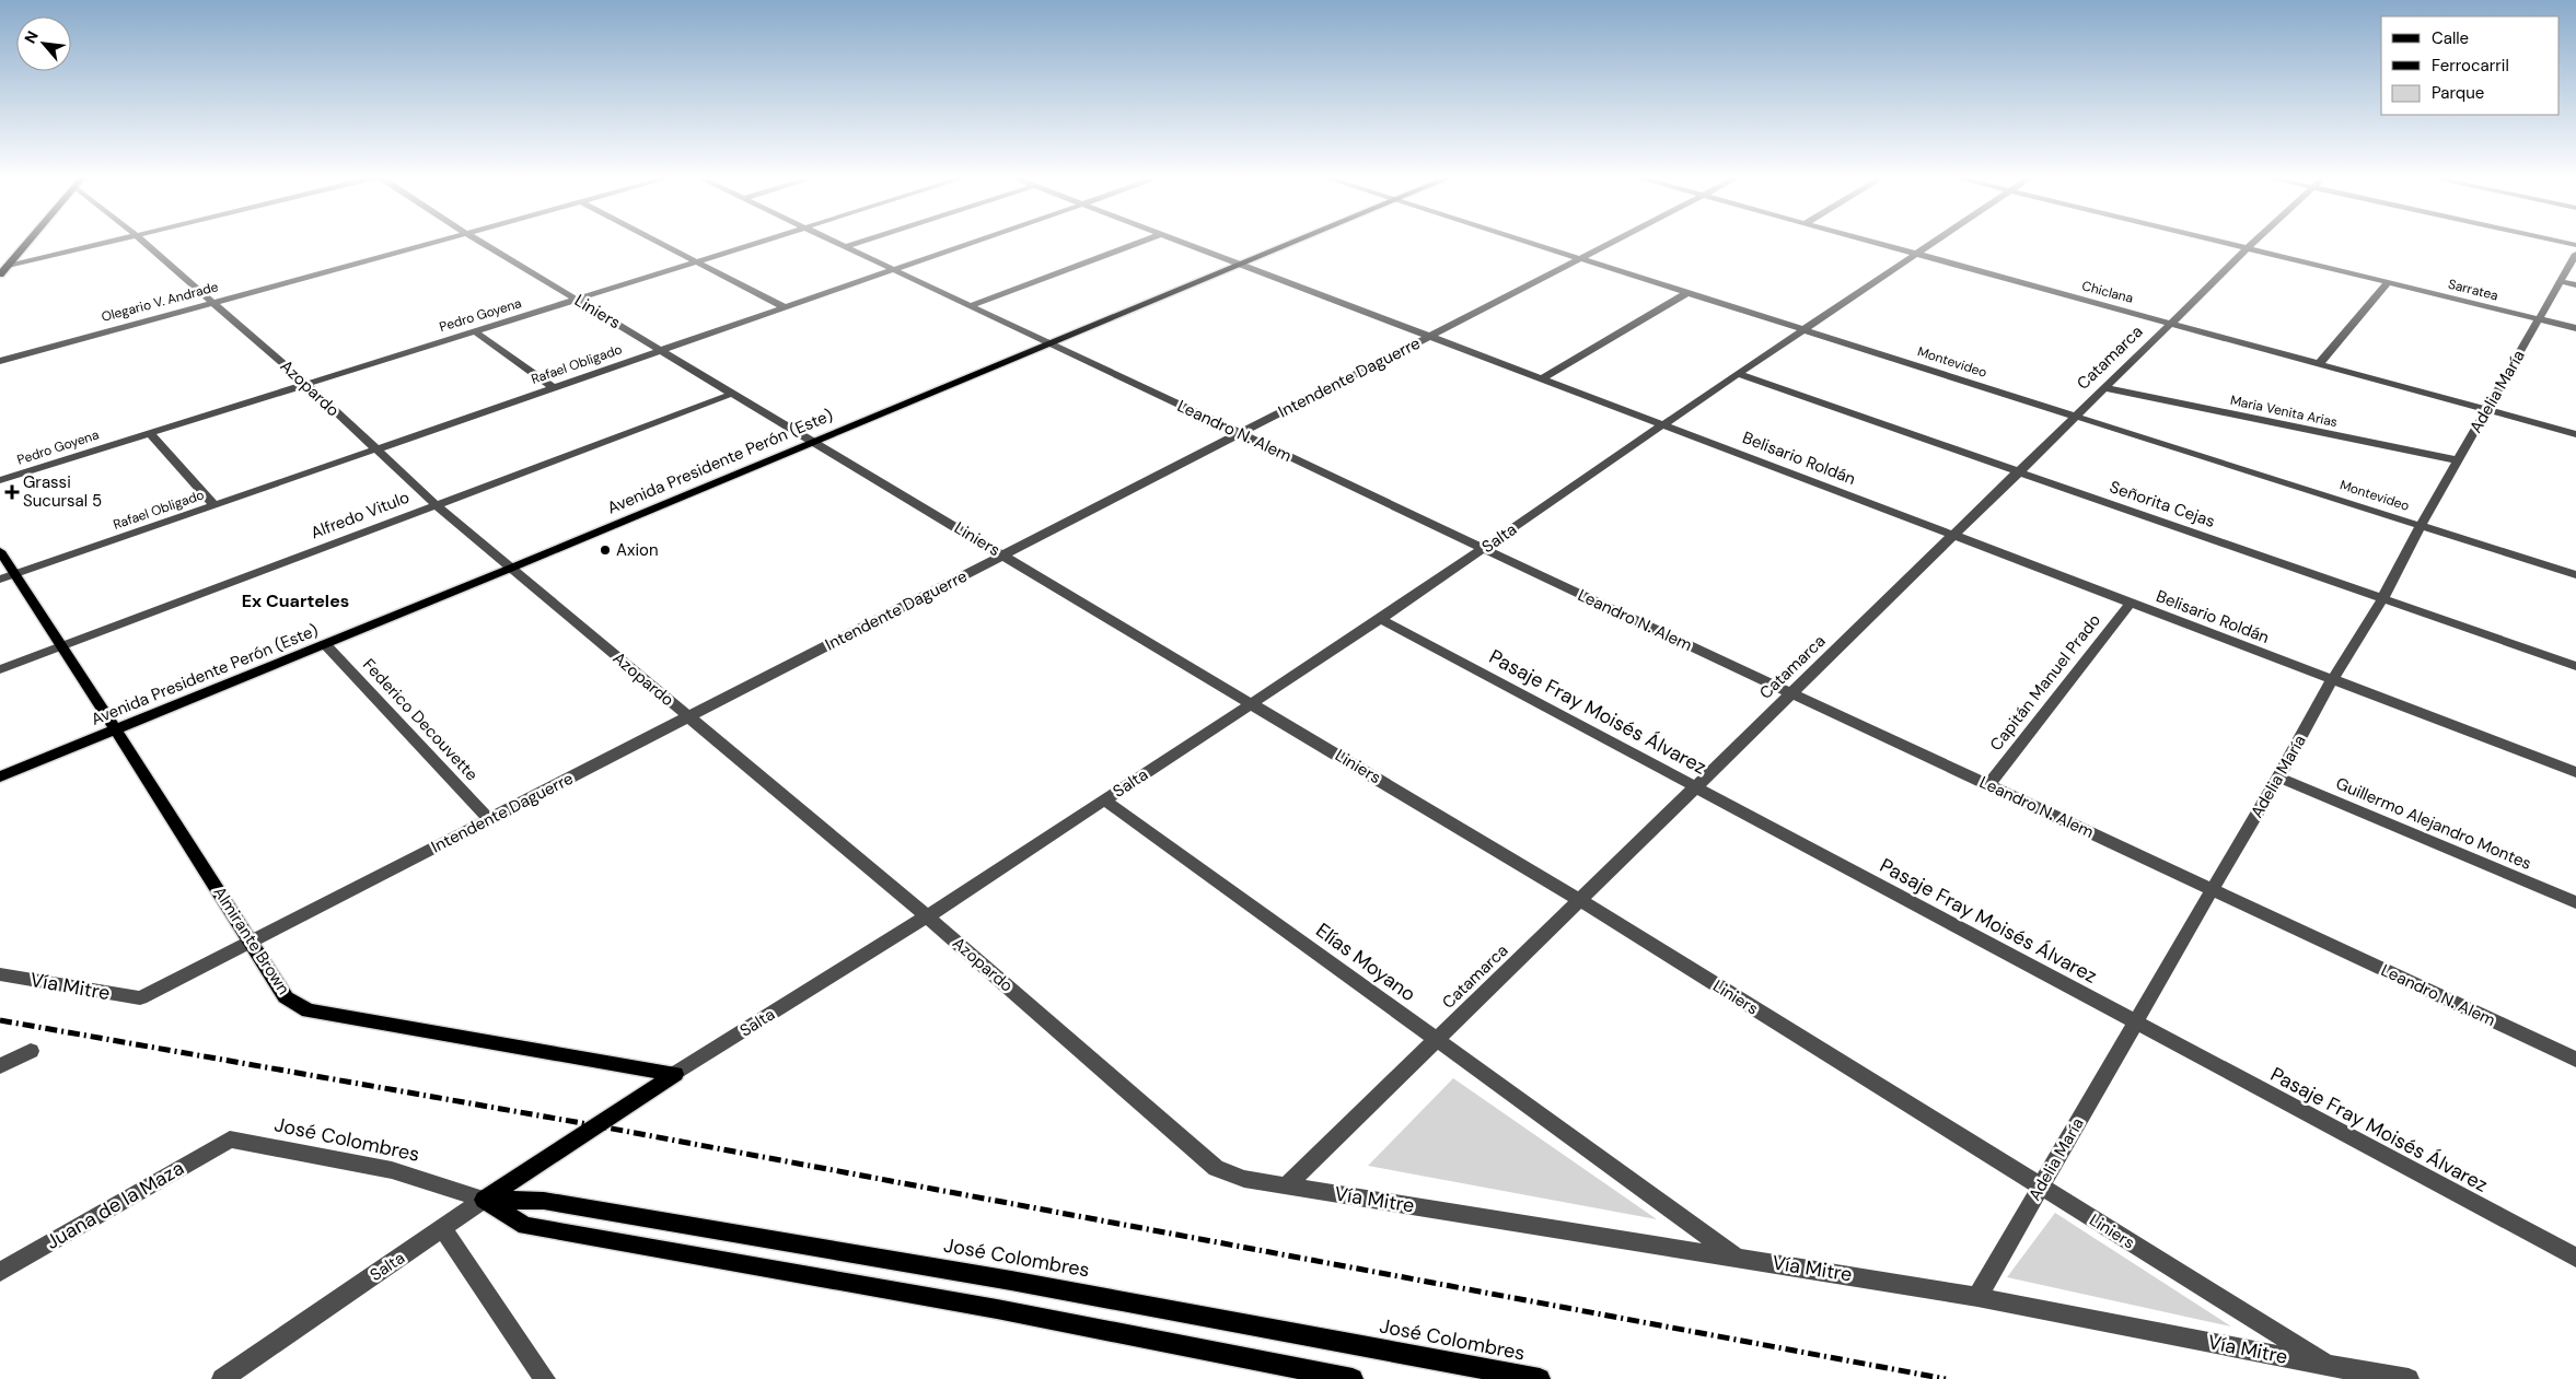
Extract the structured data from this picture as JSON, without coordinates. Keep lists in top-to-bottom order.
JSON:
{
  "streets": {
    "main road": [
      "Avenida Presidente Perón (Este)",
      "Salta",
      "Almirante Brown",
      "José Colombres"
    ],
    "street": [
      "Sarratea",
      "Chiclana",
      "Olegario V. Andrade",
      "Liniers",
      "Pedro Goyena",
      "Catamarca",
      "Montevideo",
      "Rafael Obligado",
      "Intendente Daguerre",
      "Azopardo",
      "Adelia María",
      "Maria Venita Arias",
      "Leandro N. Alem",
      "Belisario Roldán",
      "Señorita Cejas",
      "Alfredo Vitulo",
      "Capitán Manuel Prado",
      "Pasaje Fray Moisés Álvarez",
      "Federico Decouvette",
      "Guillermo Alejandro Montes",
      "Elías Moyano",
      "Vía Mitre",
      "Juana de la Maza"
    ]
  },
  "crossings": [
    ["Sarratea", "Catamarca"],
    ["Sarratea", "Adelia María"],
    ["Chiclana", "Catamarca"],
    ["Chiclana", "Adelia María"],
    ["Chiclana", "Salta"],
    ["Olegario V. Andrade", "Azopardo"],
    ["Liniers", "Pedro Goyena"],
    ["Liniers", "Catamarca"],
    ["Liniers", "Rafael Obligado"],
    ["Liniers", "Intendente Daguerre"],
    ["Liniers", "Adelia María"],
    ["Liniers", "Avenida Presidente Perón (Este)"],
    ["Liniers", "Alfredo Vitulo"],
    ["Liniers", "Salta"],
    ["Liniers", "Vía Mitre"],
    ["Pedro Goyena", "Azopardo"],
    ["Catamarca", "Montevideo"],
    ["Catamarca", "Maria Venita Arias"],
    ["Catamarca", "Leandro N. Alem"],
    ["Catamarca", "Belisario Roldán"],
    ["Catamarca", "Señorita Cejas"],
    ["Catamarca", "Pasaje Fray Moisés Álvarez"],
    ["Catamarca", "Elías Moyano"],
    ["Catamarca", "Vía Mitre"],
    ["Montevideo", "Intendente Daguerre"],
    ["Montevideo", "Adelia María"],
    ["Montevideo", "Salta"],
    ["Rafael Obligado", "Azopardo"],
    ["Rafael Obligado", "Leandro N. Alem"],
    ["Rafael Obligado", "Almirante Brown"],
    ["Intendente Daguerre", "Azopardo"],
    ["Intendente Daguerre", "Leandro N. Alem"],
    ["Intendente Daguerre", "Belisario Roldán"],
    ["Intendente Daguerre", "Federico Decouvette"],
    ["Intendente Daguerre", "Almirante Brown"],
    ["Intendente Daguerre", "Vía Mitre"],
    ["Azopardo", "Avenida Presidente Perón (Este)"],
    ["Azopardo", "Alfredo Vitulo"],
    ["Azopardo", "Salta"],
    ["Azopardo", "Vía Mitre"],
    ["Adelia María", "Maria Venita Arias"],
    ["Adelia María", "Leandro N. Alem"],
    ["Adelia María", "Belisario Roldán"],
    ["Adelia María", "Señorita Cejas"],
    ["Adelia María", "Pasaje Fray Moisés Álvarez"],
    ["Adelia María", "Guillermo Alejandro Montes"],
    ["Adelia María", "Vía Mitre"],
    ["Leandro N. Alem", "Avenida Presidente Perón (Este)"],
    ["Leandro N. Alem", "Salta"],
    ["Leandro N. Alem", "Capitán Manuel Prado"],
    ["Belisario Roldán", "Avenida Presidente Perón (Este)"],
    ["Belisario Roldán", "Salta"],
    ["Belisario Roldán", "Capitán Manuel Prado"],
    ["Avenida Presidente Perón (Este)", "Federico Decouvette"],
    ["Avenida Presidente Perón (Este)", "Almirante Brown"],
    ["Señorita Cejas", "Salta"],
    ["Alfredo Vitulo", "Almirante Brown"],
    ["Salta", "Pasaje Fray Moisés Álvarez"],
    ["Salta", "Almirante Brown"],
    ["Salta", "Elías Moyano"],
    ["Salta", "José Colombres"],
    ["Elías Moyano", "Vía Mitre"],
    ["José Colombres", "Juana de la Maza"]
  ],
  "districts": ["Ex Cuarteles"],
  "places": {
    "health": ["Grassi Sucursal 5"],
    "other": ["Axion"]
  },
  "legend": ["Calle", "Ferrocarril", "Parque"],
  "north": "top left"
}
